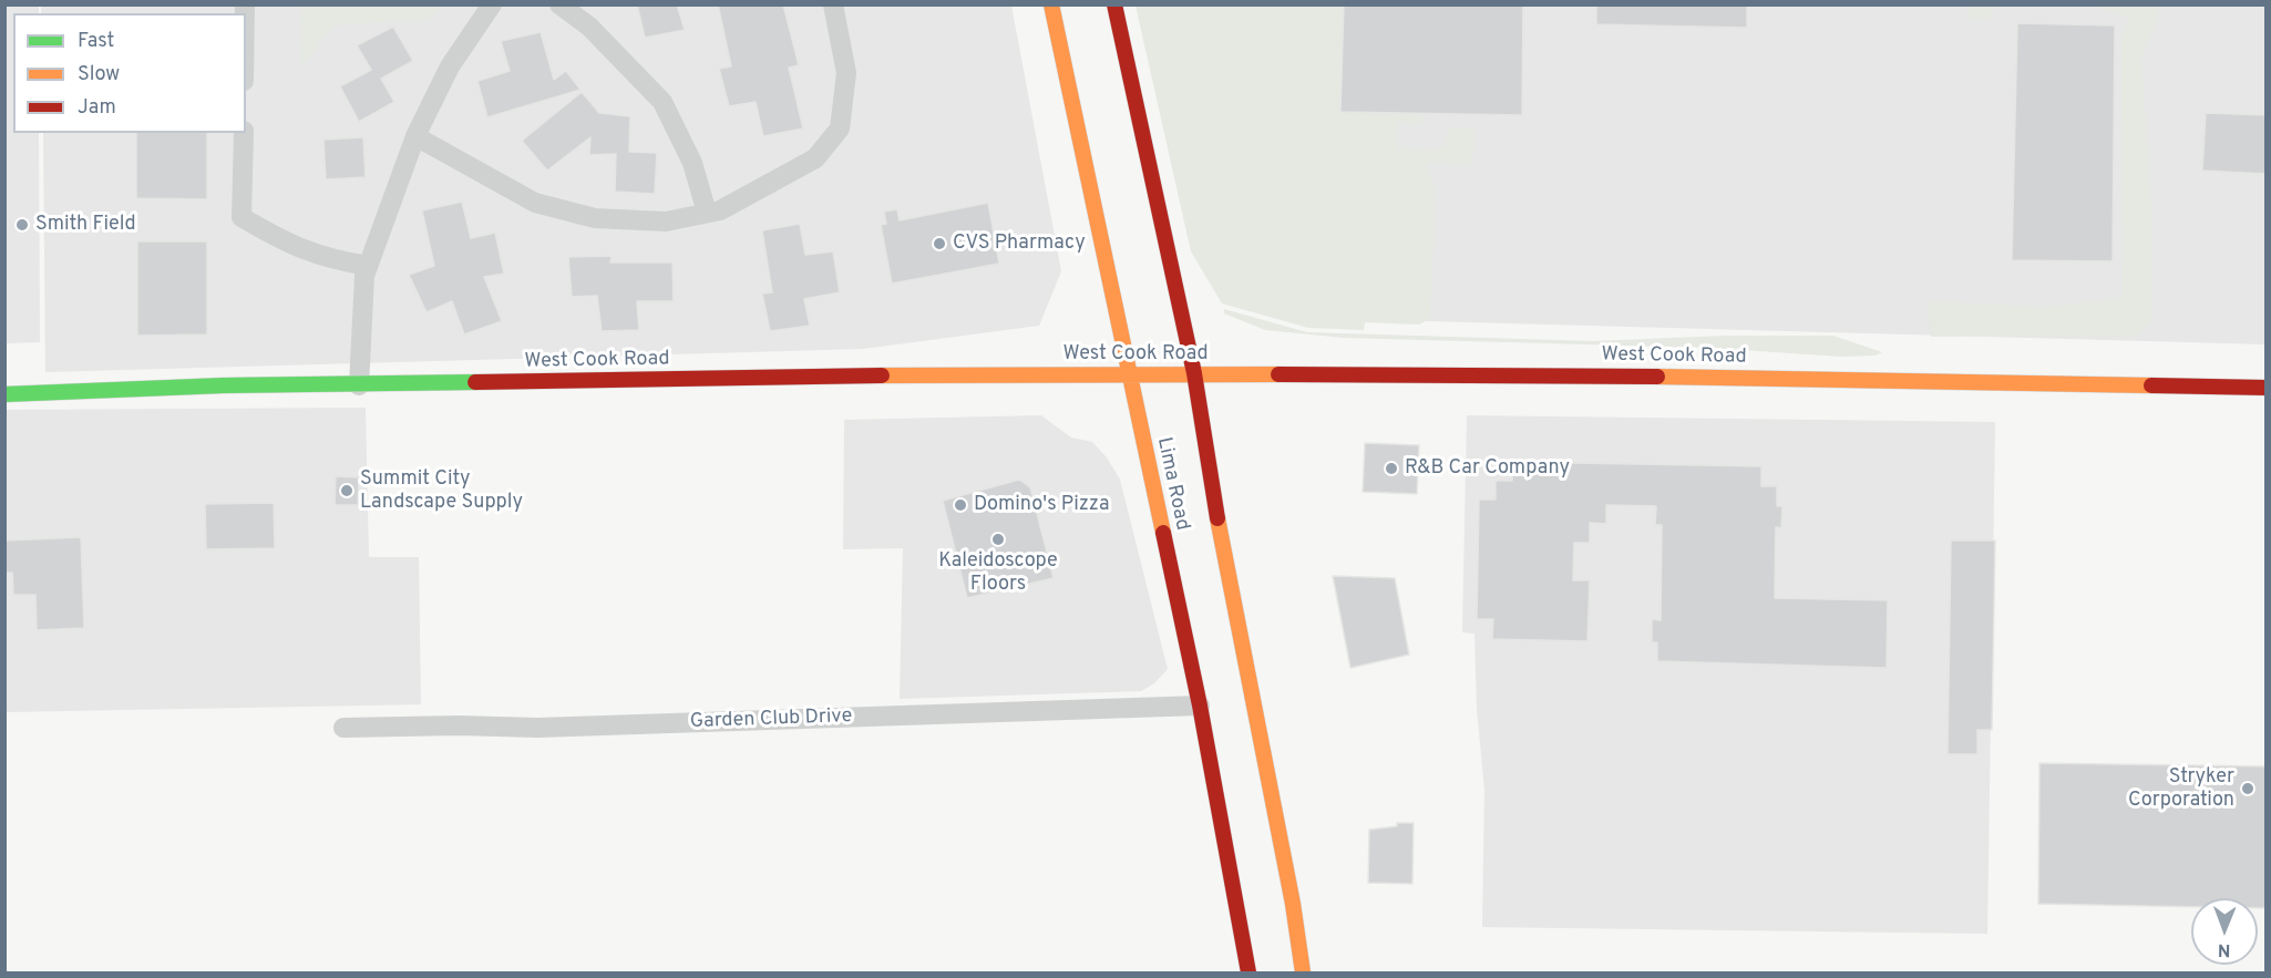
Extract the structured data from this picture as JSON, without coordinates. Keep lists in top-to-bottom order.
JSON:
{
  "streets": {
    "main road": ["West Cook Road", "Lima Road"],
    "street": ["Garden Club Drive"]
  },
  "crossings": [
    ["West Cook Road", "Lima Road"],
    ["Lima Road", "Garden Club Drive"]
  ],
  "places": [
    "Smith Field",
    "CVS Pharmacy",
    "R&B Car Company",
    "Summit City Landscape Supply",
    "Domino's Pizza",
    "Kaleidoscope Floors",
    "Stryker Corporation"
  ],
  "legend": ["Fast", "Slow", "Jam"],
  "north": "bottom"
}
